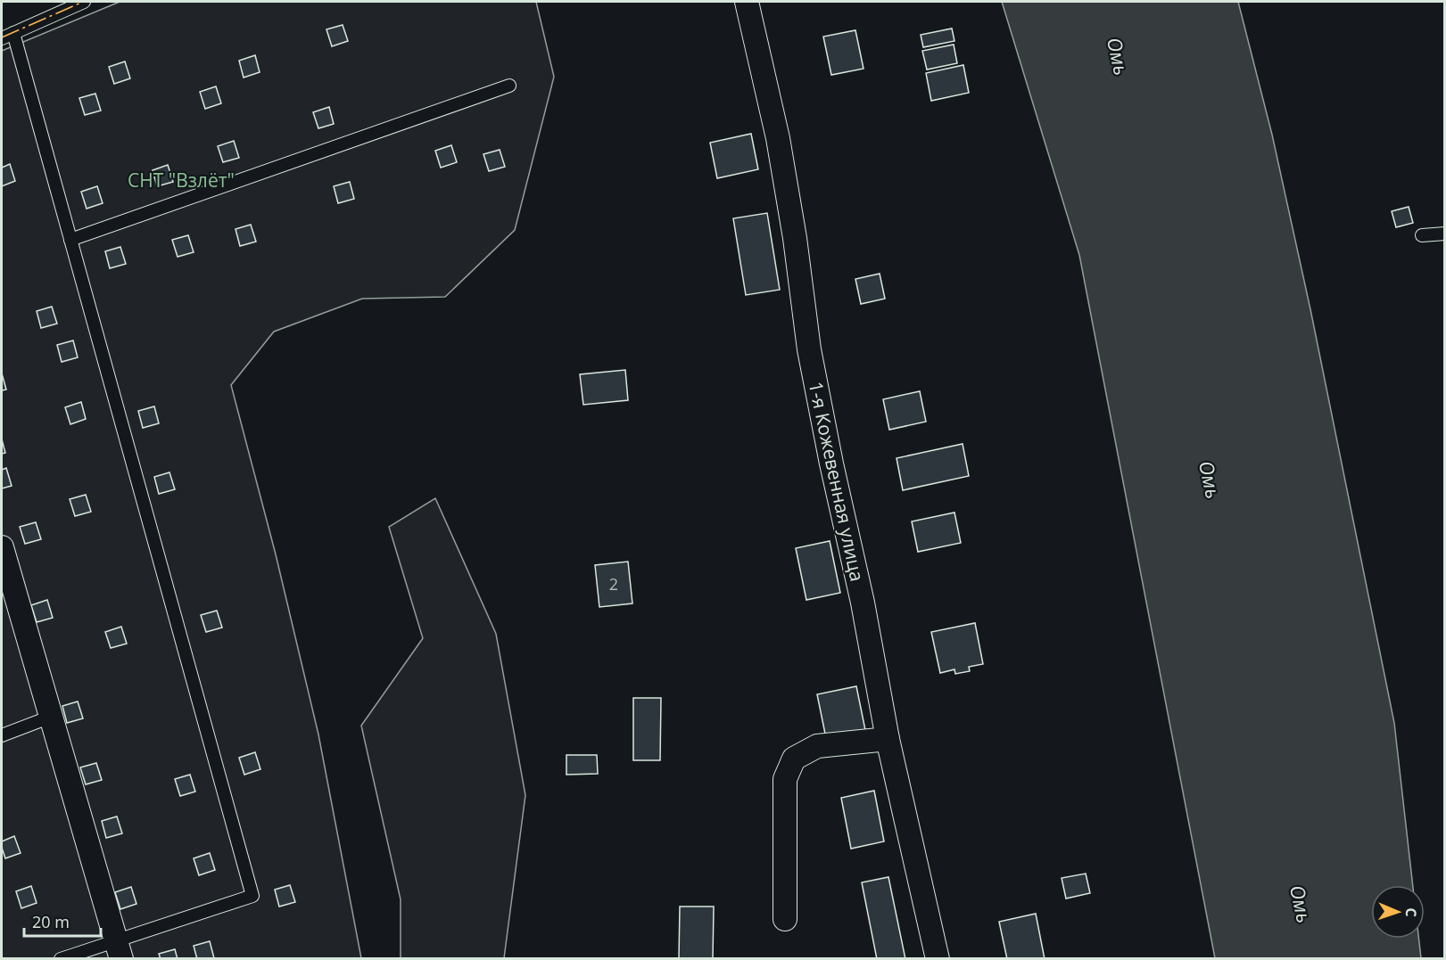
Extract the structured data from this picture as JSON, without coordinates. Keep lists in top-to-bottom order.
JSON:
{
  "streets": {
    "street": ["1-я Кожевенная улица"]
  },
  "water": ["Омь"],
  "parks": ["СНТ \"Взлёт\""],
  "house_numbers": ["2"],
  "scale_bar": "20 m",
  "north": "right"
}
